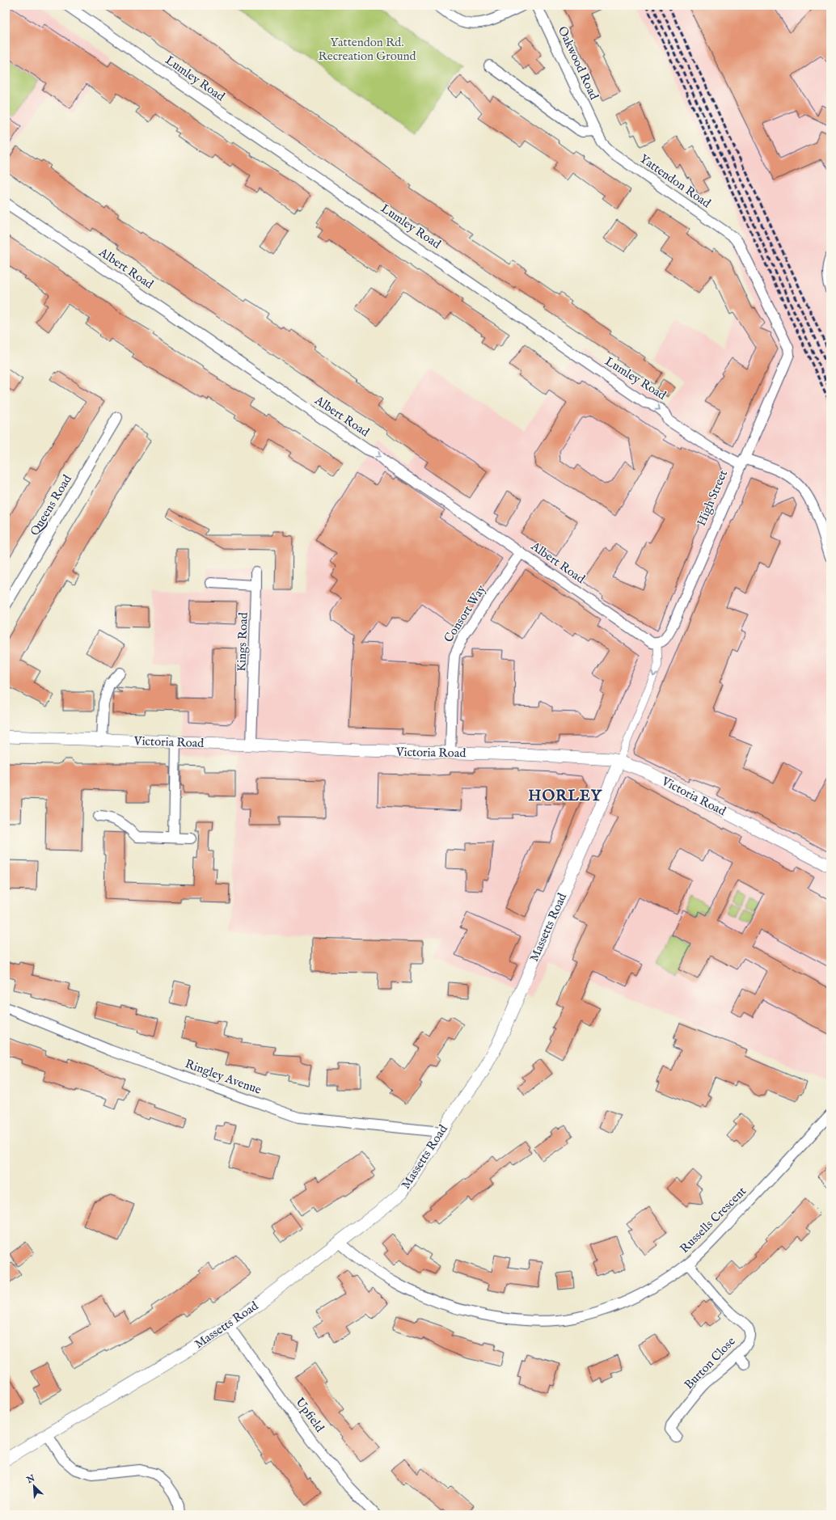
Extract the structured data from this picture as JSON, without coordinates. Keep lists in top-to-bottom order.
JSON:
{
  "streets": {
    "street": [
      "Oakwood Road",
      "Lumley Road",
      "Yattendon Road",
      "Albert Road",
      "High Street",
      "Queens Road",
      "Consort Way",
      "Kings Road",
      "Victoria Road",
      "Massetts Road",
      "Ringley Avenue",
      "Russells Crescent",
      "Burton Close",
      "Upfield"
    ]
  },
  "crossings": [
    ["Oakwood Road", "Yattendon Road"],
    ["Lumley Road", "High Street"],
    ["Yattendon Road", "High Street"],
    ["Albert Road", "High Street"],
    ["Albert Road", "Consort Way"],
    ["Consort Way", "Victoria Road"],
    ["Kings Road", "Victoria Road"],
    ["Victoria Road", "Massetts Road"],
    ["Massetts Road", "Ringley Avenue"],
    ["Massetts Road", "Russells Crescent"],
    ["Massetts Road", "Upfield"],
    ["Russells Crescent", "Burton Close"]
  ],
  "one_way": ["Lumley Road", "Albert Road"],
  "districts": ["HORLEY"],
  "parks": ["Yattendon Rd. Recreation Ground"],
  "north": "top left"
}
